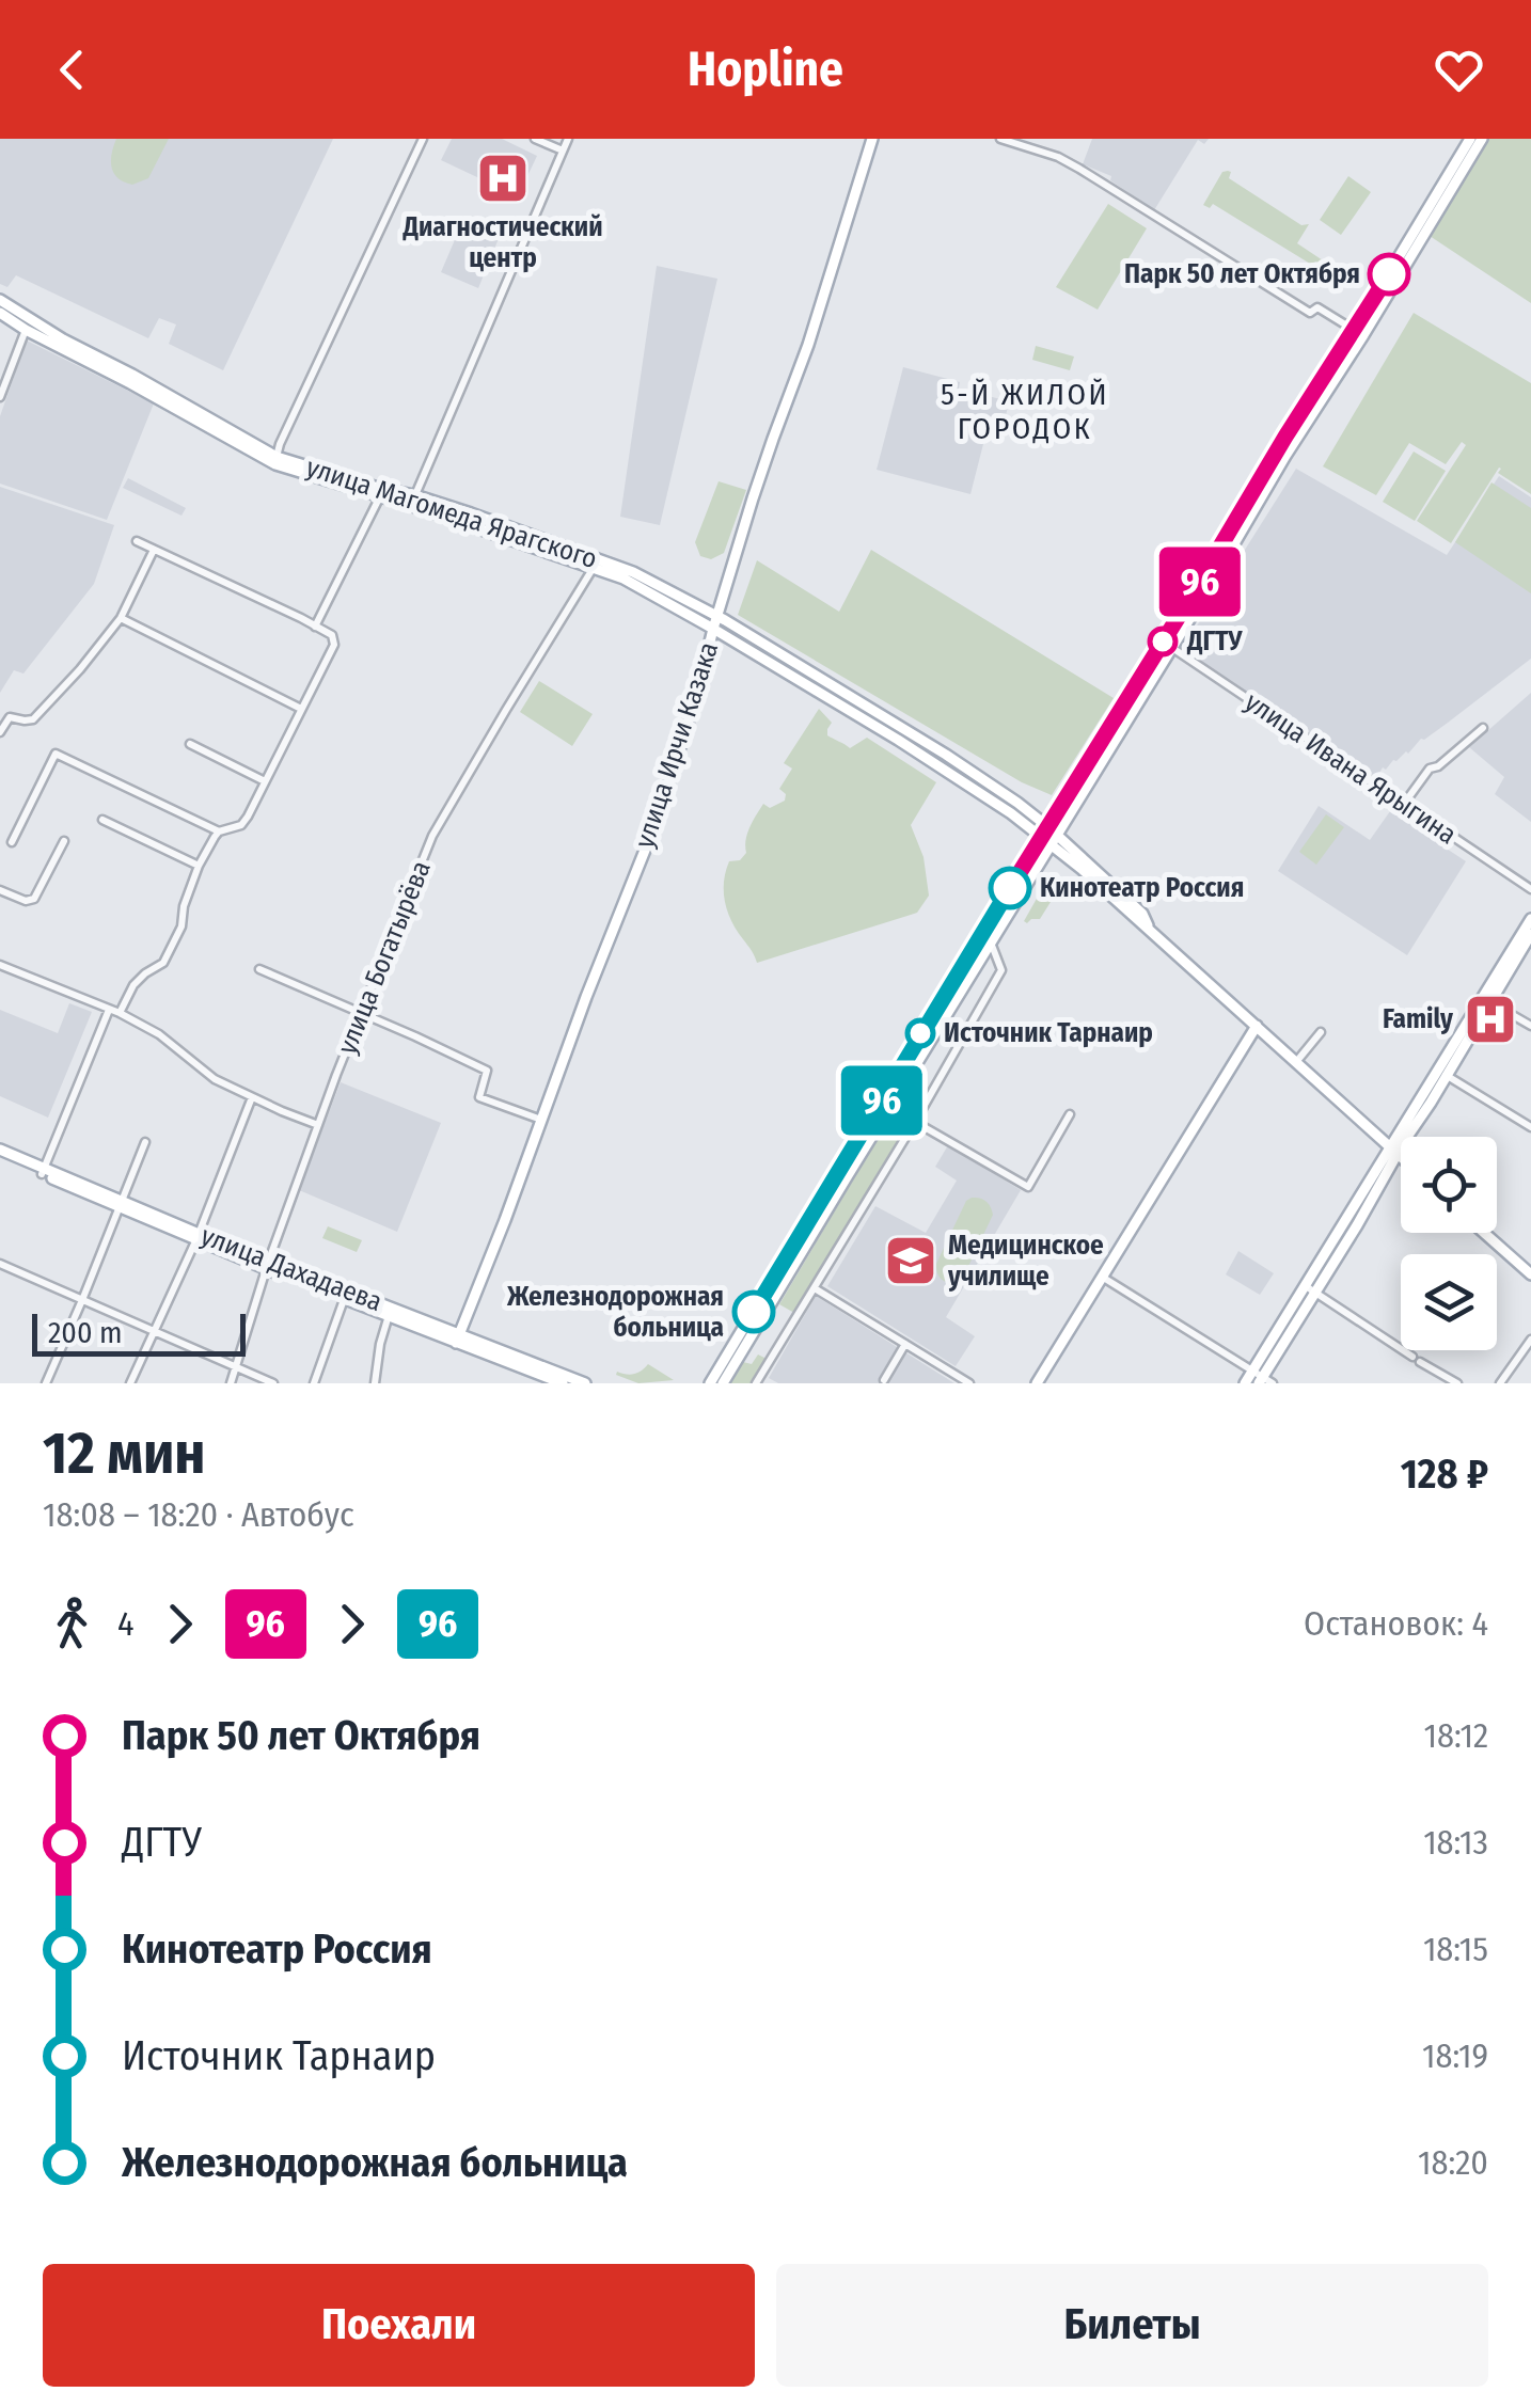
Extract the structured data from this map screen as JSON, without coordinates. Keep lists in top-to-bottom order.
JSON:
{
  "streets": {
    "main road": ["улица Магомеда Ярагского", "улица Ирчи Казака", "улица Дахадаева"],
    "street": ["улица Ивана Ярыгина", "улица Богатырёва"]
  },
  "crossings": [
    ["улица Магомеда Ярагского", "улица Ирчи Казака"],
    ["улица Магомеда Ярагского", "улица Богатырёва"],
    ["улица Ирчи Казака", "улица Дахадаева"],
    ["улица Богатырёва", "улица Дахадаева"]
  ],
  "districts": ["5-Й ЖИЛОЙ ГОРОДОК"],
  "places": {
    "hospital": ["Диагностический центр", "Family"],
    "other": [
      "Парк 50 лет Октября",
      "ДГТУ",
      "Кинотеатр Россия",
      "Источник Тарнаир",
      "Железнодорожная больница"
    ],
    "school or university": ["Медицинское училище"]
  },
  "lines": ["bus line 96"],
  "scale_bar": "200 m",
  "page": {
    "header": "Hopline",
    "on_map": ["96", "96"],
    "scale": "200 m",
    "heading": ["12 мин", "18:08 – 18:20 · Автобус", "128 ₽"],
    "legs": [
      "4",
      "96",
      "96",
      "Остановок: 4"
    ],
    "list": [
      {
        "name": "Парк 50 лет Октября",
        "value": "18:12"
      },
      {
        "name": "ДГТУ",
        "value": "18:13"
      },
      {
        "name": "Кинотеатр Россия",
        "value": "18:15"
      },
      {
        "name": "Источник Тарнаир",
        "value": "18:19"
      },
      {
        "name": "Железнодорожная больница",
        "value": "18:20"
      }
    ],
    "buttons": ["Поехали", "Билеты"]
  }
}
